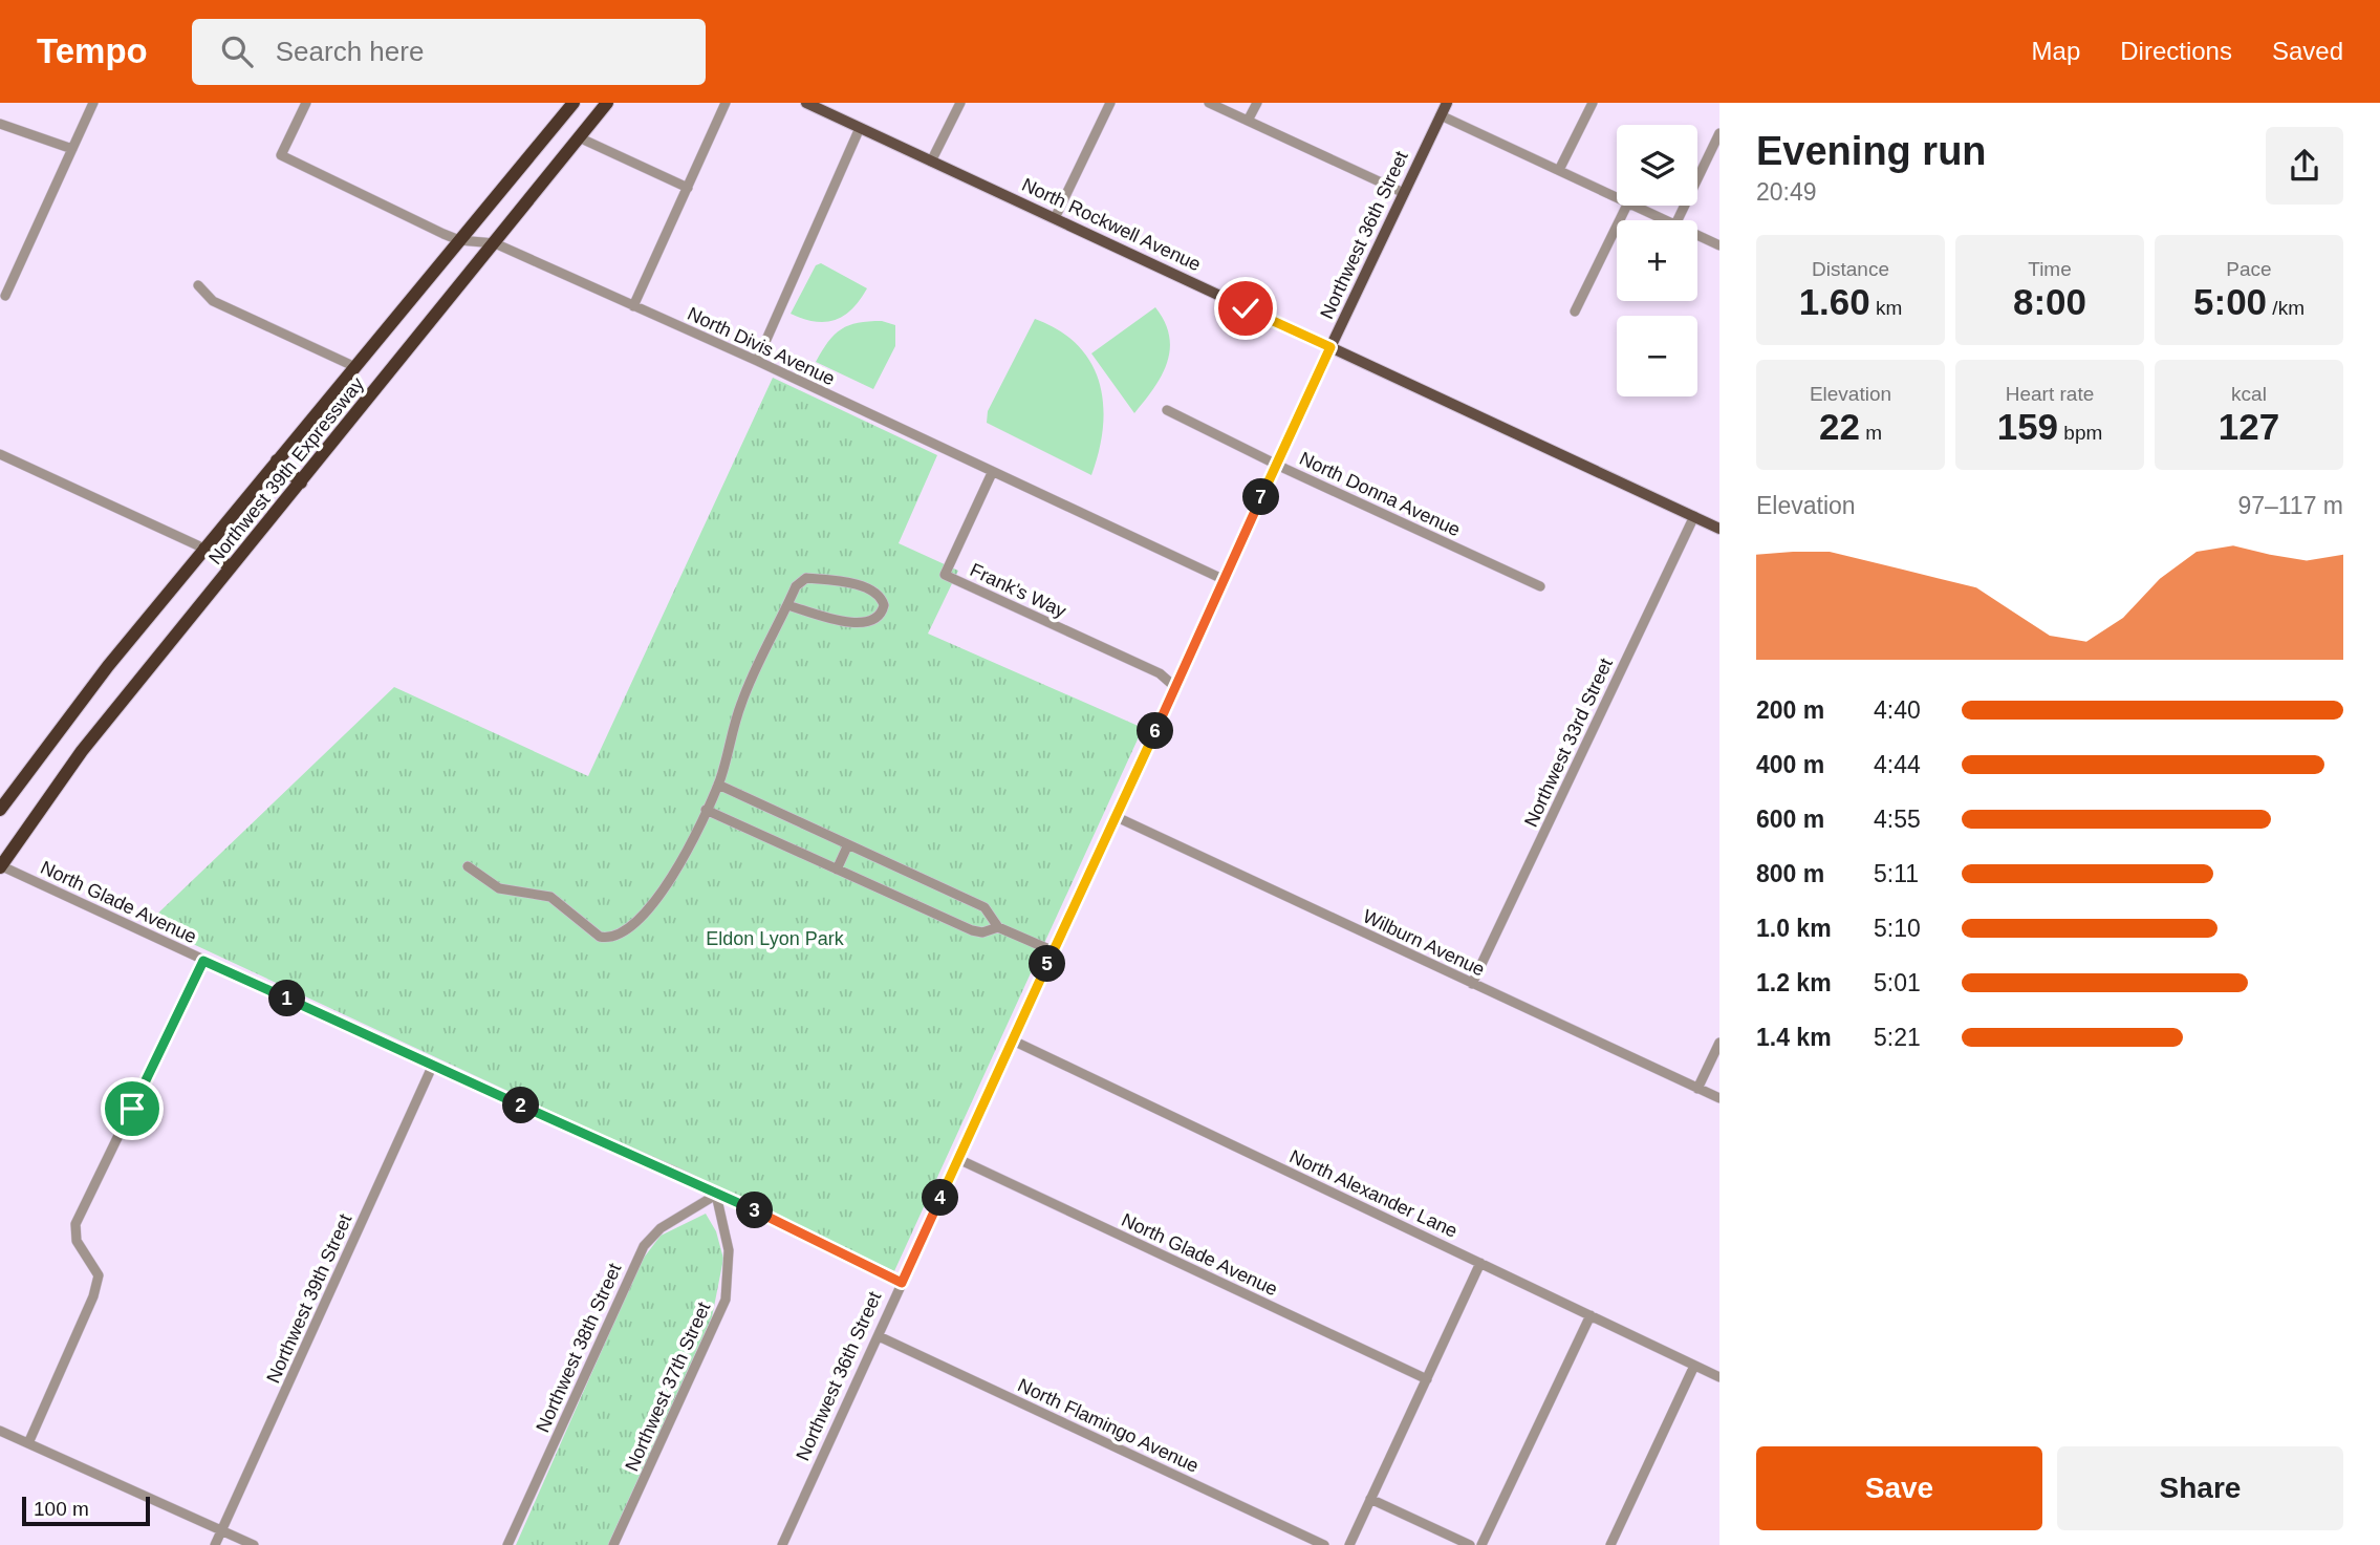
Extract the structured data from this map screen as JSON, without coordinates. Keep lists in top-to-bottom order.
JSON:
{
  "streets": {
    "highway": ["Northwest 39th Expressway"],
    "main road": ["North Rockwell Avenue", "Northwest 36th Street"],
    "street": [
      "North Divis Avenue",
      "North Donna Avenue",
      "Frank's Way",
      "Northwest 33rd Street",
      "North Glade Avenue",
      "Wilburn Avenue",
      "North Alexander Lane",
      "Northwest 39th Street",
      "Northwest 38th Street",
      "Northwest 37th Street",
      "North Flamingo Avenue"
    ]
  },
  "crossings": [
    ["North Rockwell Avenue", "Northwest 36th Street"],
    ["North Rockwell Avenue", "Northwest 33rd Street"],
    ["Northwest 36th Street", "North Divis Avenue"],
    ["Northwest 36th Street", "North Donna Avenue"],
    ["Northwest 36th Street", "Frank's Way"],
    ["Northwest 36th Street", "North Glade Avenue"],
    ["Northwest 36th Street", "Wilburn Avenue"],
    ["Northwest 36th Street", "North Alexander Lane"],
    ["Northwest 36th Street", "North Flamingo Avenue"],
    ["North Divis Avenue", "Northwest 39th Expressway"],
    ["North Divis Avenue", "Frank's Way"],
    ["Northwest 39th Expressway", "North Glade Avenue"],
    ["Northwest 33rd Street", "Wilburn Avenue"],
    ["North Glade Avenue", "Northwest 39th Street"],
    ["North Glade Avenue", "Northwest 38th Street"],
    ["North Glade Avenue", "Northwest 37th Street"],
    ["Northwest 38th Street", "Northwest 37th Street"]
  ],
  "parks": ["Eldon Lyon Park"],
  "scale_bar": "100 m",
  "page": {
    "header": "Tempo",
    "search": "Search here",
    "nav": ["Map", "Directions", "Saved"],
    "heading": ["Evening run", "20:49"],
    "map_buttons": ["+", "−"],
    "stats": [
      ["Distance", "1.60 km"],
      ["Time", "8:00"],
      ["Pace", "5:00 /km"],
      ["Elevation", "22 m"],
      ["Heart rate", "159 bpm"],
      ["kcal", "127"]
    ],
    "chart": ["Elevation", "97–117 m"],
    "pins": [
      "7",
      "6",
      "5",
      "1",
      "2",
      "4",
      "3"
    ],
    "list": [
      {
        "name": "200 m",
        "note": "4:40"
      },
      {
        "name": "400 m",
        "note": "4:44"
      },
      {
        "name": "600 m",
        "note": "4:55"
      },
      {
        "name": "800 m",
        "note": "5:11"
      },
      {
        "name": "1.0 km",
        "note": "5:10"
      },
      {
        "name": "1.2 km",
        "note": "5:01"
      },
      {
        "name": "1.4 km",
        "note": "5:21"
      }
    ],
    "buttons": ["Save", "Share"],
    "scale": "100 m"
  }
}
